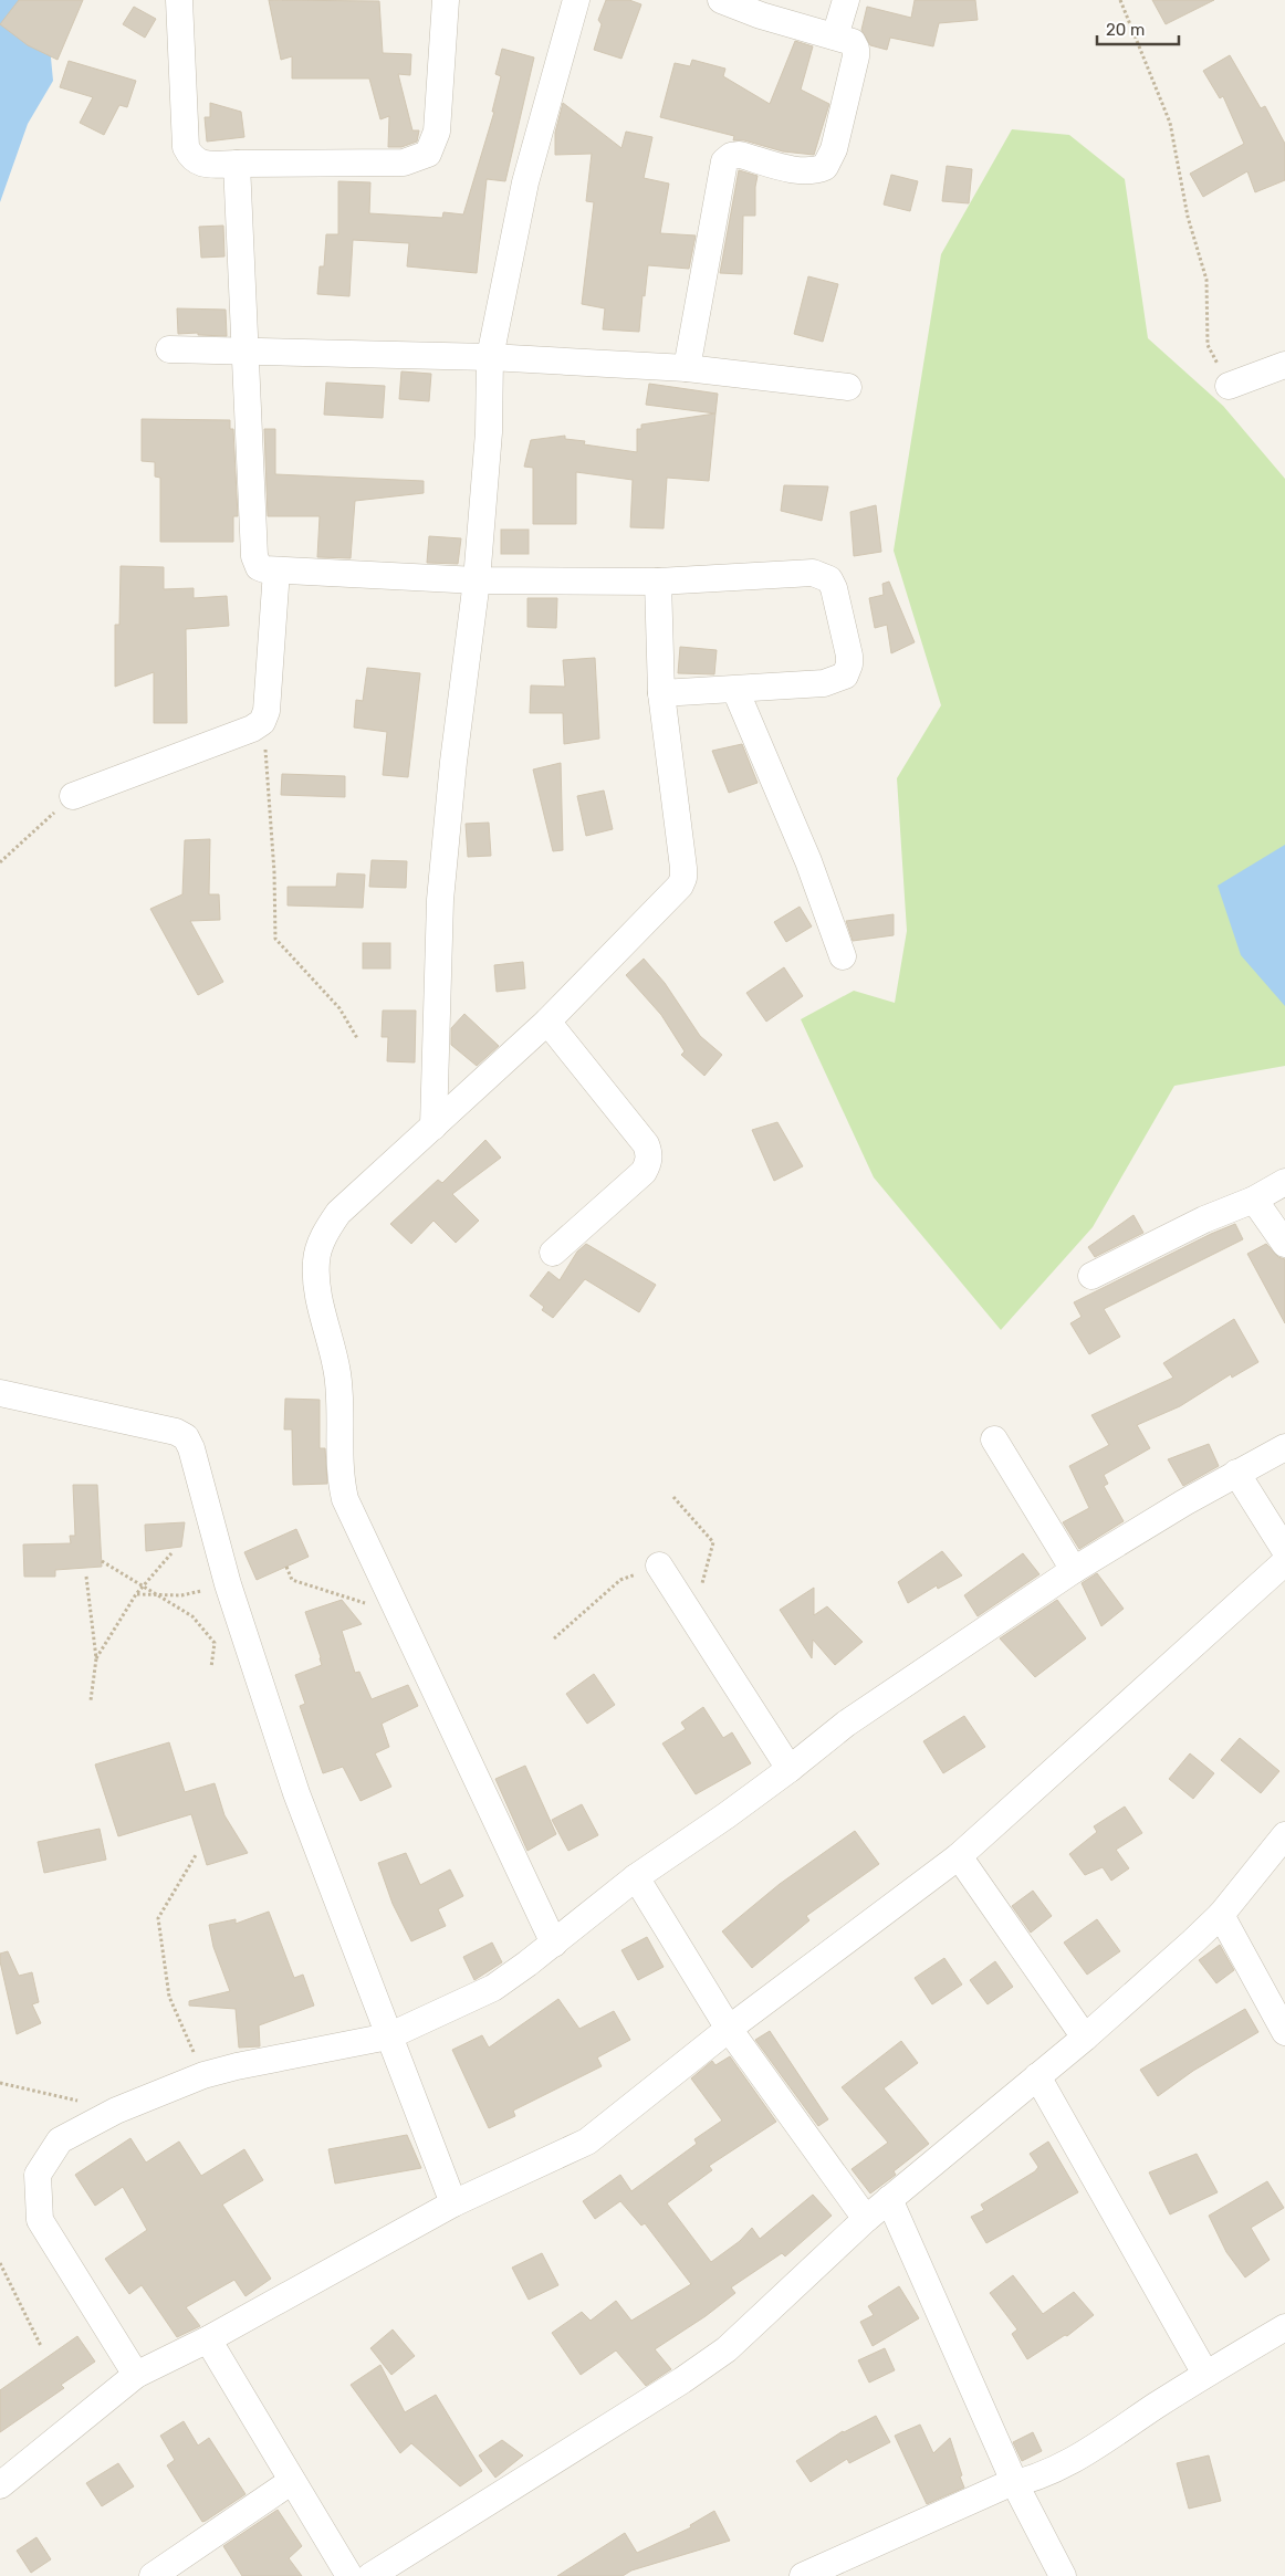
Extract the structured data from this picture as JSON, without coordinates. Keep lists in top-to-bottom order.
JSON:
{
  "scale_bar": "20 m"
}
